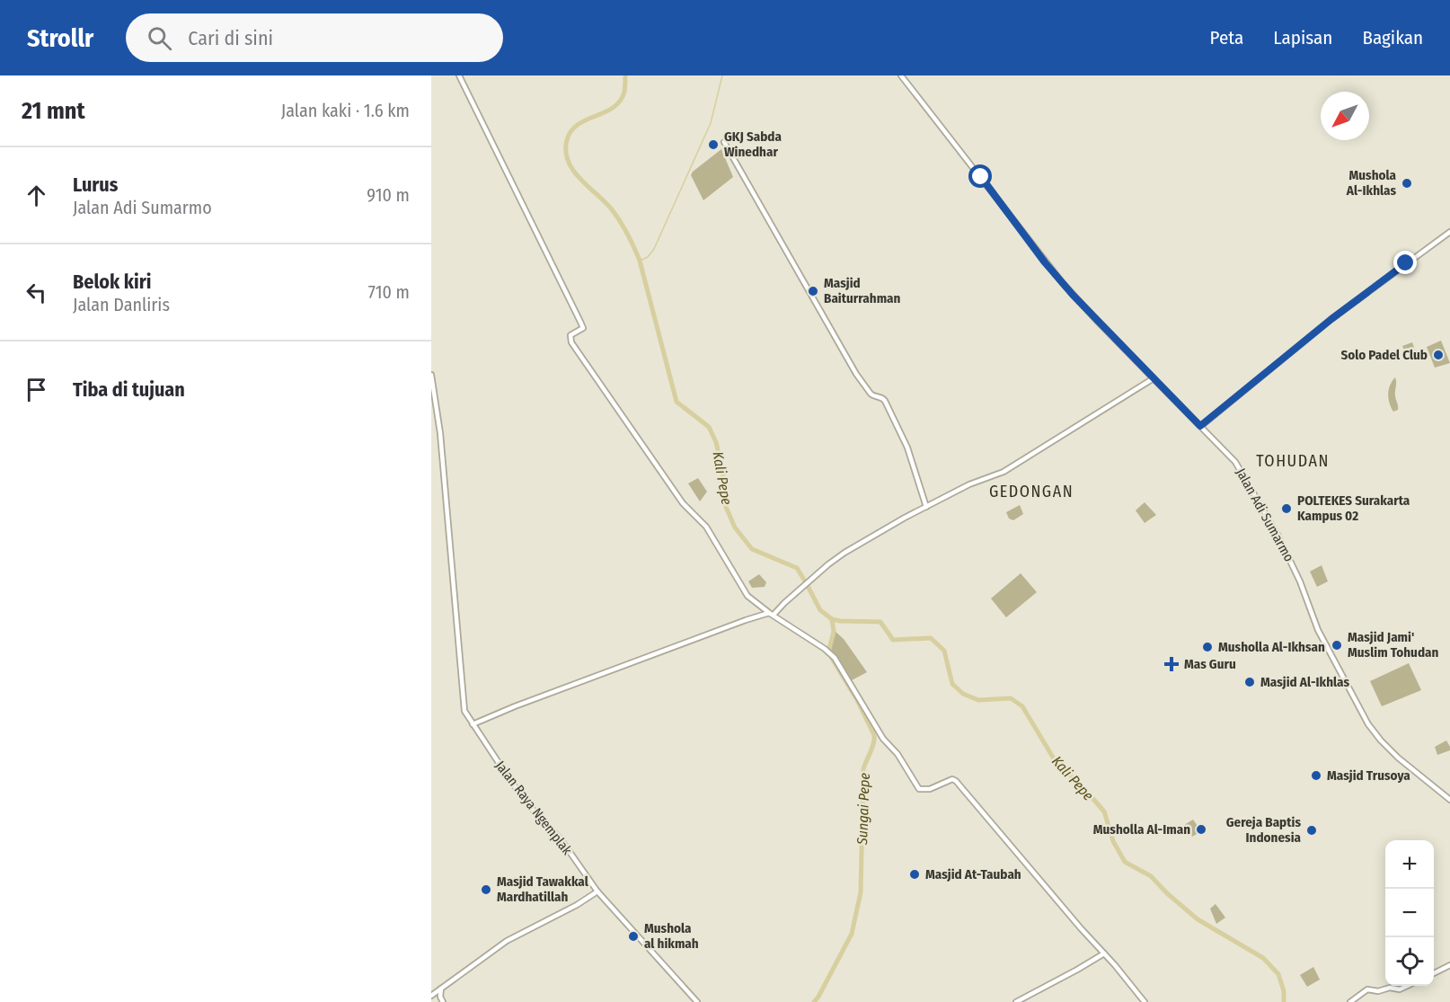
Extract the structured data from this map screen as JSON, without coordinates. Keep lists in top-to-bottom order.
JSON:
{
  "streets": {
    "main road": ["Jalan Adi Sumarmo", "Jalan Raya Ngemplak"]
  },
  "districts": ["TOHUDAN", "GEDONGAN"],
  "water": ["Kali Pepe", "Sungai Pepe"],
  "places": {
    "other": [
      "GKJ Sabda Winedhar",
      "Mushola Al-Ikhlas",
      "Masjid Baiturrahman",
      "Solo Padel Club",
      "POLTEKES Surakarta Kampus 02",
      "Masjid Jami' Muslim Tohudan",
      "Musholla Al-Ikhsan",
      "Masjid Al-Ikhlas",
      "Masjid Trusoya",
      "Musholla Al-Iman",
      "Gereja Baptis Indonesia",
      "Masjid At-Taubah",
      "Masjid Tawakkal Mardhatillah",
      "Mushola al hikmah"
    ],
    "health": ["Mas Guru"]
  },
  "north": "bottom left",
  "page": {
    "header": "Strollr",
    "search": "Cari di sini",
    "nav": ["Peta", "Lapisan", "Bagikan"],
    "heading": ["21 mnt", "Jalan kaki · 1.6 km"],
    "list": [
      ["Lurus", "Jalan Adi Sumarmo", "910 m"],
      ["Belok kiri", "Jalan Danliris", "710 m"],
      "Tiba di tujuan"
    ],
    "map_buttons": ["+", "−"]
  }
}
